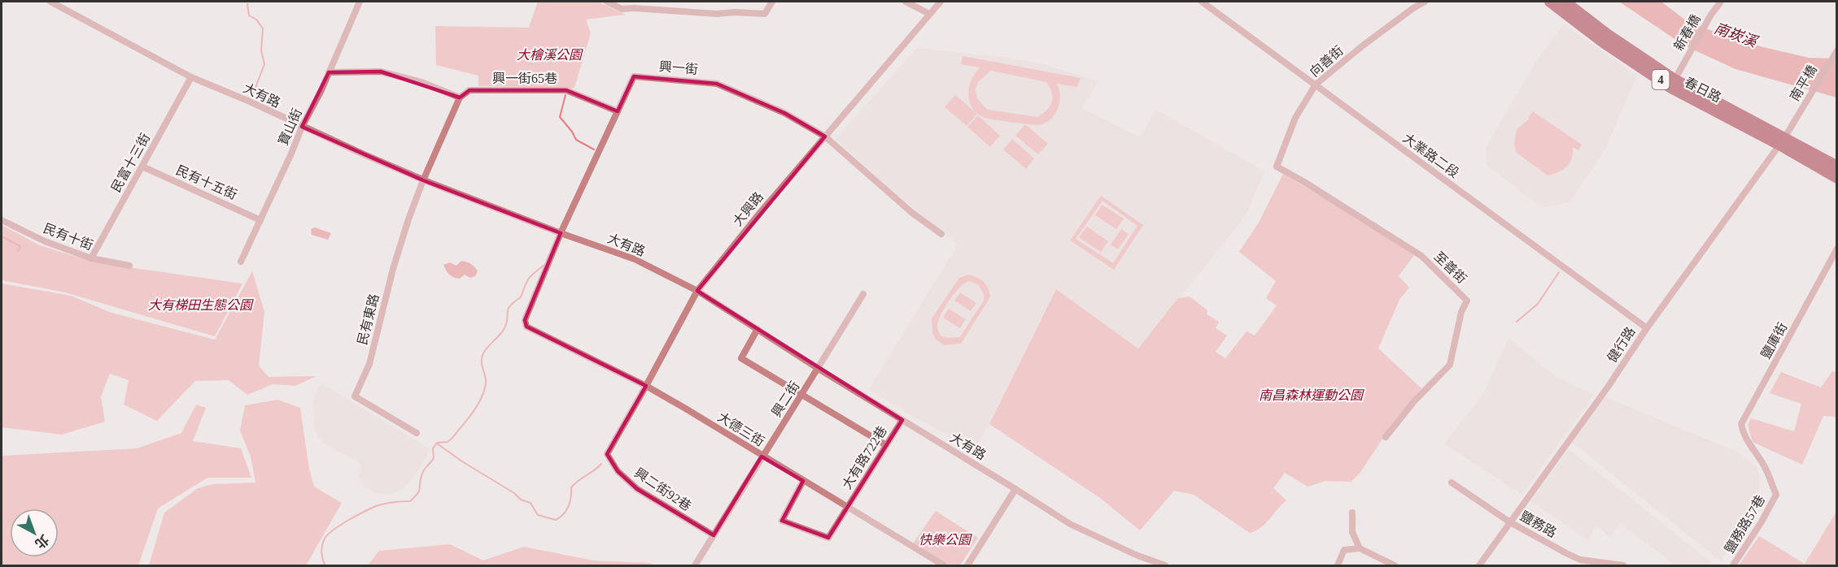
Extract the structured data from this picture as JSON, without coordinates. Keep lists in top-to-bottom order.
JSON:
{
  "streets": {
    "main road": ["4", "春日路"],
    "street": [
      "新春橋",
      "向善街",
      "興一街",
      "興一街65巷",
      "南平橋",
      "大有路",
      "寶山街",
      "大業路二段",
      "民富十三街",
      "民有十五街",
      "大興路",
      "民有十街",
      "至善街",
      "民有東路",
      "鹽庫街",
      "健行路",
      "興二街",
      "大德三街",
      "大有路722巷",
      "興二街92巷",
      "鹽務路",
      "鹽務路57巷"
    ]
  },
  "crossings": [
    ["新春橋", "春日路"],
    ["向善街", "大業路二段"],
    ["向善街", "至善街"],
    ["興一街", "興一街65巷"],
    ["興一街", "大有路"],
    ["興一街", "大興路"],
    ["興一街", "大德三街"],
    ["南平橋", "春日路"],
    ["南平橋", "健行路"],
    ["春日路", "健行路"],
    ["大有路", "寶山街"],
    ["大有路", "民富十三街"],
    ["大有路", "大興路"],
    ["大有路", "民有東路"],
    ["大有路", "興二街"],
    ["大有路", "大有路722巷"],
    ["寶山街", "民有十五街"],
    ["大業路二段", "健行路"],
    ["民富十三街", "民有十五街"],
    ["民富十三街", "民有十街"],
    ["大興路", "大德三街"],
    ["大興路", "興二街92巷"],
    ["鹽庫街", "鹽務路57巷"],
    ["健行路", "鹽務路"],
    ["興二街", "大德三街"],
    ["興二街", "興二街92巷"],
    ["大德三街", "大有路722巷"]
  ],
  "water": ["南崁溪"],
  "parks": [
    "大檜溪公園",
    "大有梯田生態公園",
    "南昌森林運動公園",
    "快樂公園"
  ],
  "north": "bottom right"
}
